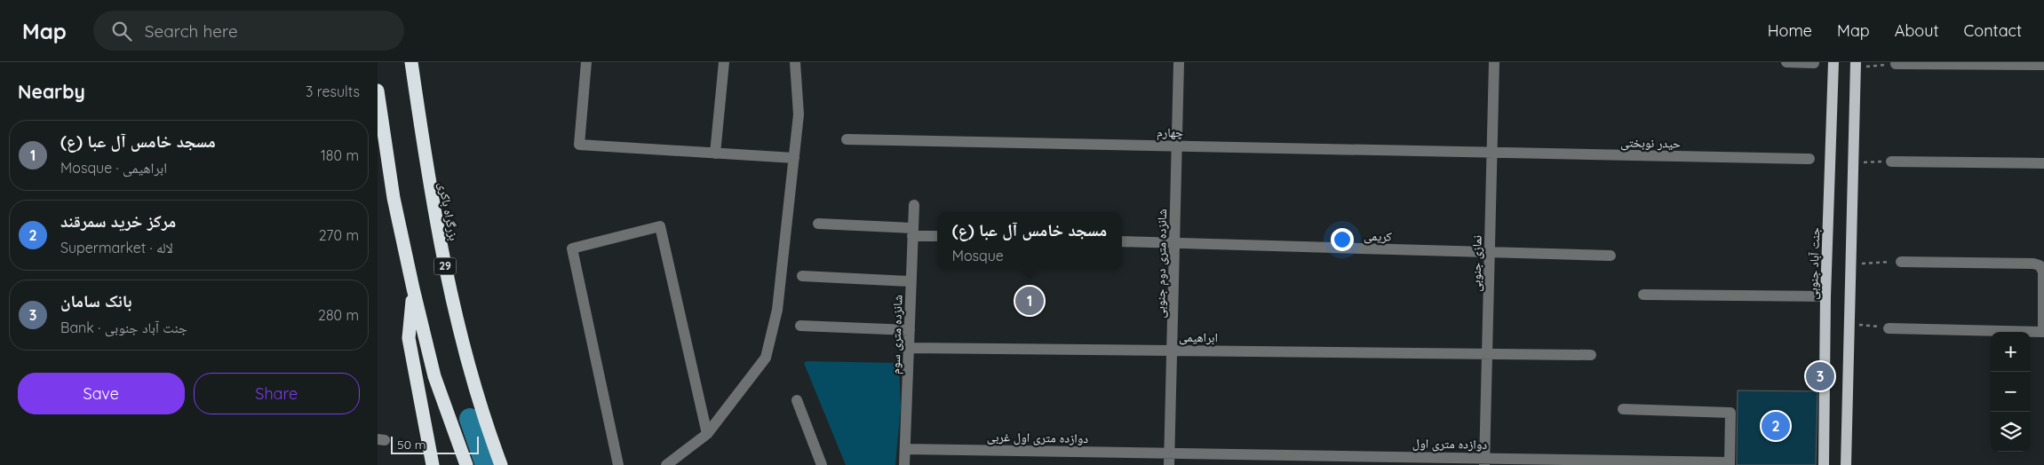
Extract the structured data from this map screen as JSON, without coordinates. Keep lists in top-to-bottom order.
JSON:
{
  "streets": {
    "highway": ["بزرگراه باکری", "29"],
    "main road": ["جنت آباد جنوبی"],
    "street": [
      "چهارم",
      "حیدر نوبختی",
      "کریمی",
      "شانزده متری دوم جنوبی",
      "نمازی جنوبی",
      "شانزده متری سوم",
      "ابراهیمی",
      "دوازده متری اول غربی",
      "دوازده متری اول"
    ]
  },
  "crossings": [
    ["چهارم", "حیدر نوبختی"],
    ["چهارم", "شانزده متری دوم جنوبی"],
    ["چهارم", "نمازی جنوبی"],
    ["حیدر نوبختی", "نمازی جنوبی"],
    ["کریمی", "شانزده متری دوم جنوبی"],
    ["کریمی", "نمازی جنوبی"],
    ["شانزده متری دوم جنوبی", "ابراهیمی"],
    ["شانزده متری دوم جنوبی", "دوازده متری اول غربی"],
    ["شانزده متری دوم جنوبی", "دوازده متری اول"],
    ["نمازی جنوبی", "ابراهیمی"],
    ["نمازی جنوبی", "دوازده متری اول"],
    ["شانزده متری سوم", "ابراهیمی"],
    ["شانزده متری سوم", "دوازده متری اول غربی"],
    ["دوازده متری اول غربی", "دوازده متری اول"]
  ],
  "scale_bar": "50 m",
  "page": {
    "header": "Map",
    "search": "Search here",
    "nav": [
      "Home",
      "Map",
      "About",
      "Contact"
    ],
    "heading": ["Nearby", "3 results"],
    "list": [
      {
        "mark": "1",
        "name": "مسجد خامس آل عبا (ع)",
        "note": "Mosque · ابراهیمی",
        "value": "180 m"
      },
      {
        "mark": "2",
        "name": "مرکز خرید سمرقند",
        "note": "Supermarket · لاله",
        "value": "270 m"
      },
      {
        "mark": "3",
        "name": "بانک سامان",
        "note": "Bank · جنت آباد جنوبی",
        "value": "280 m"
      }
    ],
    "popup": ["مسجد خامس آل عبا (ع)", "Mosque"],
    "pins": ["1", "3", "2"],
    "map_buttons": ["+", "−"],
    "buttons": ["Save", "Share"],
    "scale": "50 m"
  }
}
